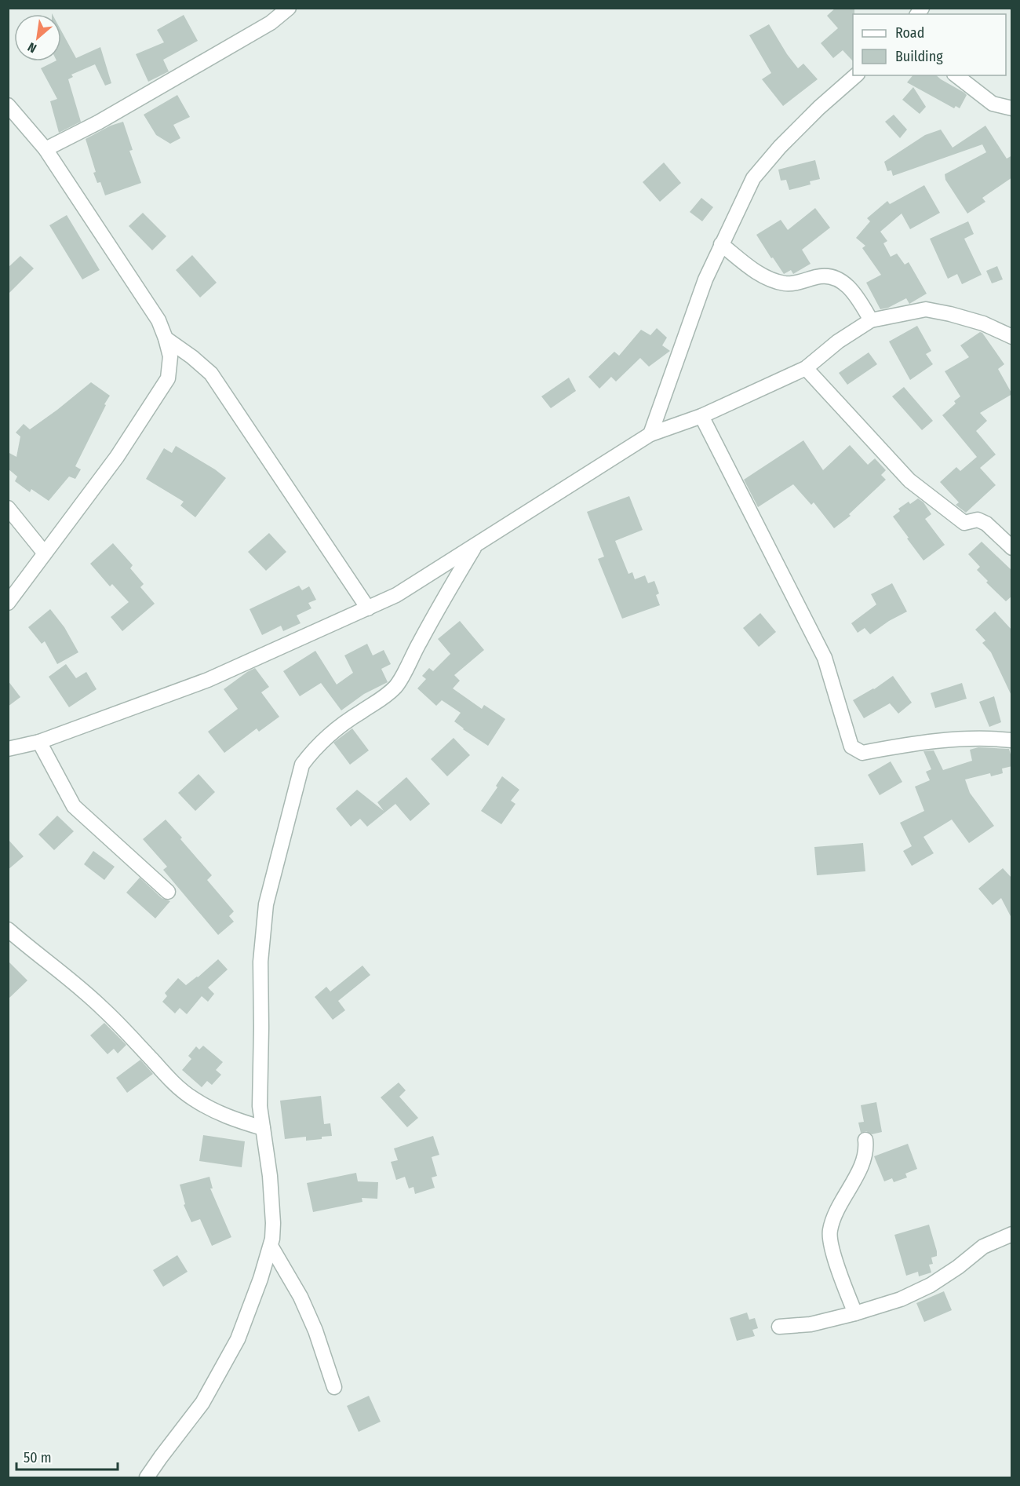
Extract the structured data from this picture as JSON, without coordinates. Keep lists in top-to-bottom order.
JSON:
{
  "legend": ["Road", "Building"],
  "scale_bar": "50 m",
  "north": "bottom left"
}
